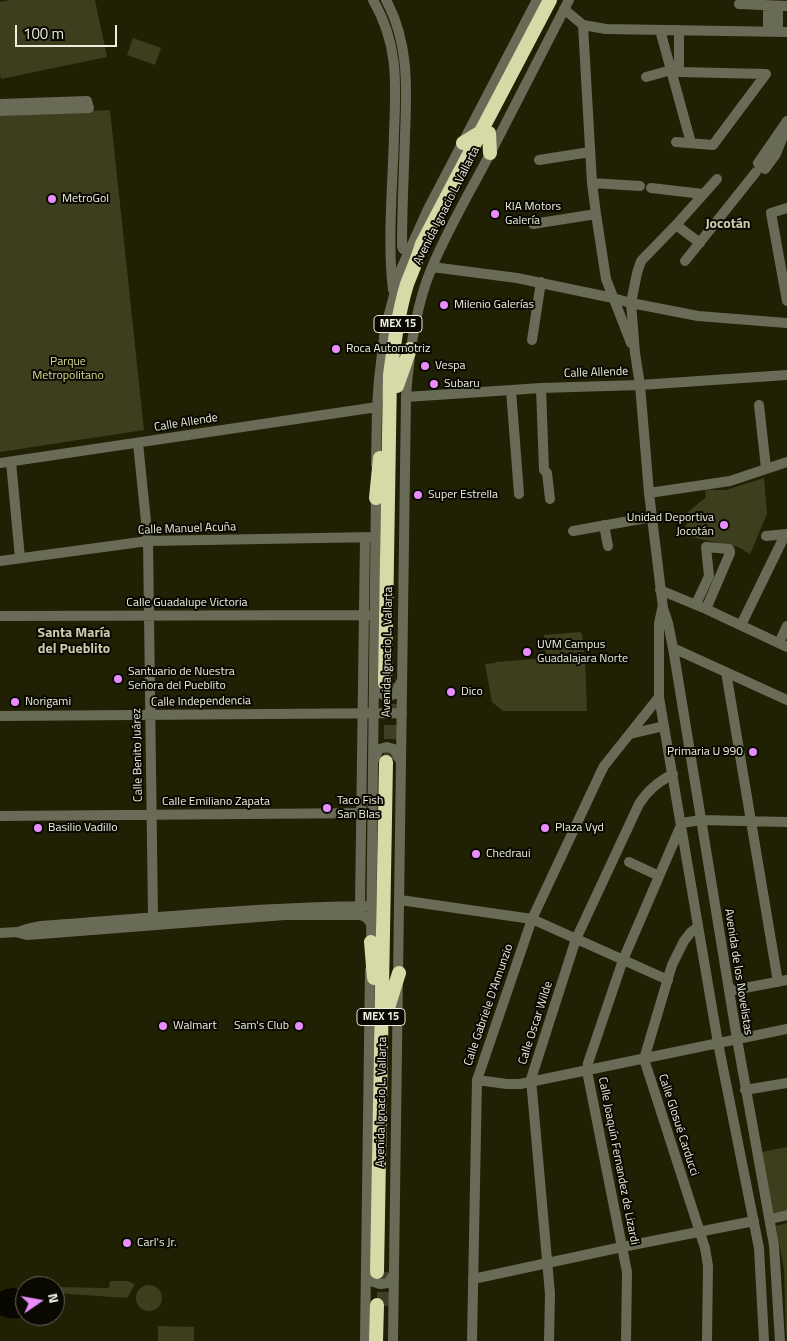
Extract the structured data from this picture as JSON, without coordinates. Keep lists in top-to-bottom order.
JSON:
{
  "streets": {
    "highway": ["Avenida Ignacio L. Vallarta", "MEX 15"],
    "street": [
      "Calle Allende",
      "Calle Manuel Acuña",
      "Calle Guadalupe Victoria",
      "Calle Independencia",
      "Calle Benito Juárez",
      "Calle Emiliano Zapata",
      "Avenida de los Novelistas",
      "Calle Gabriele D'Annunzio",
      "Calle Oscar Wilde",
      "Calle Glosué Carducci",
      "Calle Joaquín Fernandez de Lizardi"
    ]
  },
  "crossings": [
    ["Avenida Ignacio L. Vallarta", "Calle Allende"],
    ["Avenida Ignacio L. Vallarta", "Calle Manuel Acuña"],
    ["Avenida Ignacio L. Vallarta", "Calle Guadalupe Victoria"],
    ["Avenida Ignacio L. Vallarta", "Calle Independencia"],
    ["Avenida Ignacio L. Vallarta", "Calle Emiliano Zapata"],
    ["Calle Allende", "Calle Benito Juárez"],
    ["Calle Allende", "Avenida de los Novelistas"],
    ["Calle Manuel Acuña", "Calle Benito Juárez"],
    ["Calle Guadalupe Victoria", "Calle Benito Juárez"],
    ["Calle Independencia", "Calle Benito Juárez"],
    ["Calle Benito Juárez", "Calle Emiliano Zapata"],
    ["Avenida de los Novelistas", "Calle Gabriele D'Annunzio"],
    ["Avenida de los Novelistas", "Calle Oscar Wilde"],
    ["Avenida de los Novelistas", "Calle Joaquín Fernandez de Lizardi"]
  ],
  "districts": ["Jocotán", "Santa María del Pueblito"],
  "parks": ["Parque Metropolitano"],
  "places": [
    "MetroGol",
    "KIA Motors Galería",
    "Milenio Galerías",
    "Roca Automotriz",
    "Vespa",
    "Subaru",
    "Super Estrella",
    "Unidad Deportiva Jocotán",
    "UVM Campus Guadalajara Norte",
    "Santuario de Nuestra Señora del Pueblito",
    "Dico",
    "Norigami",
    "Primaria U 990",
    "Taco Fish San Blas",
    "Basilio Vadillo",
    "Plaza Vyd",
    "Chedraui",
    "Walmart",
    "Sam's Club",
    "Carl's Jr."
  ],
  "scale_bar": "100 m",
  "north": "right"
}
